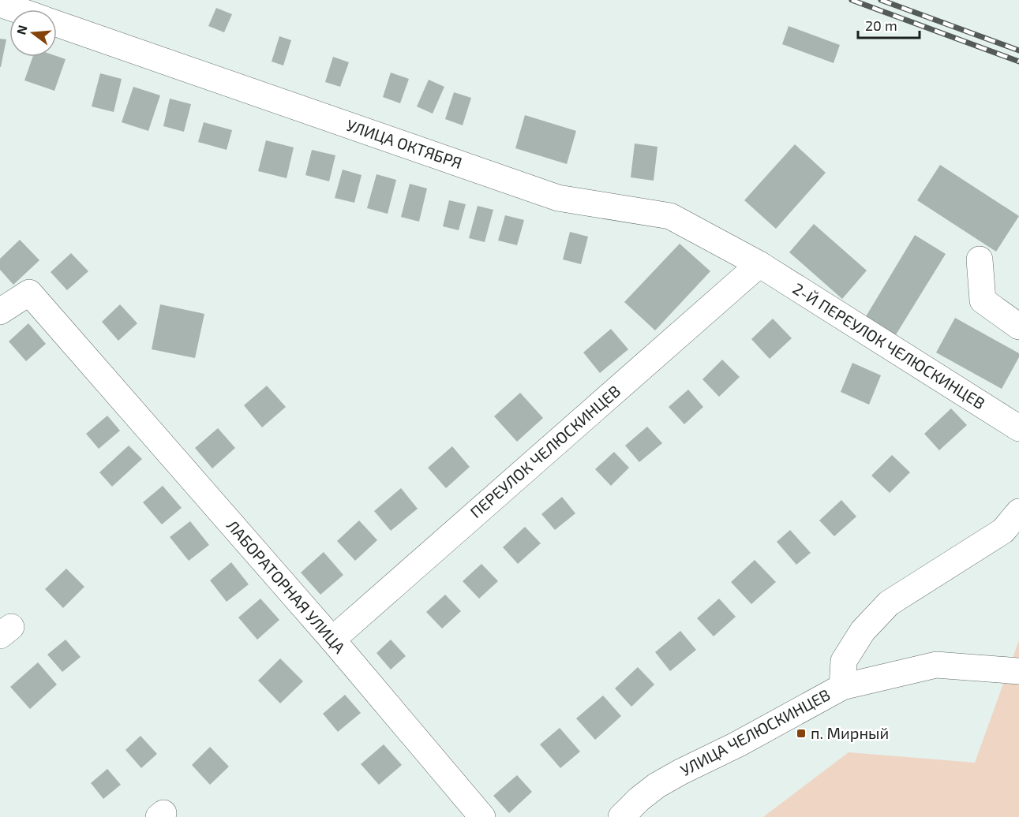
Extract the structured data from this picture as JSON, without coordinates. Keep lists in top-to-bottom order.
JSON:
{
  "streets": {
    "street": [
      "УЛИЦА ОКТЯБРЯ",
      "2-Й ПЕРЕУЛОК ЧЕЛЮСКИНЦЕВ",
      "ПЕРЕУЛОК ЧЕЛЮСКИНЦЕВ",
      "ЛАБОРАТОРНАЯ УЛИЦА",
      "УЛИЦА ЧЕЛЮСКИНЦЕВ"
    ]
  },
  "crossings": [
    ["УЛИЦА ОКТЯБРЯ", "2-Й ПЕРЕУЛОК ЧЕЛЮСКИНЦЕВ"],
    ["УЛИЦА ОКТЯБРЯ", "ПЕРЕУЛОК ЧЕЛЮСКИНЦЕВ"],
    ["2-Й ПЕРЕУЛОК ЧЕЛЮСКИНЦЕВ", "ПЕРЕУЛОК ЧЕЛЮСКИНЦЕВ"],
    ["ПЕРЕУЛОК ЧЕЛЮСКИНЦЕВ", "ЛАБОРАТОРНАЯ УЛИЦА"]
  ],
  "places": {
    "transit": ["п. Мирный"]
  },
  "scale_bar": "20 m",
  "north": "left"
}
